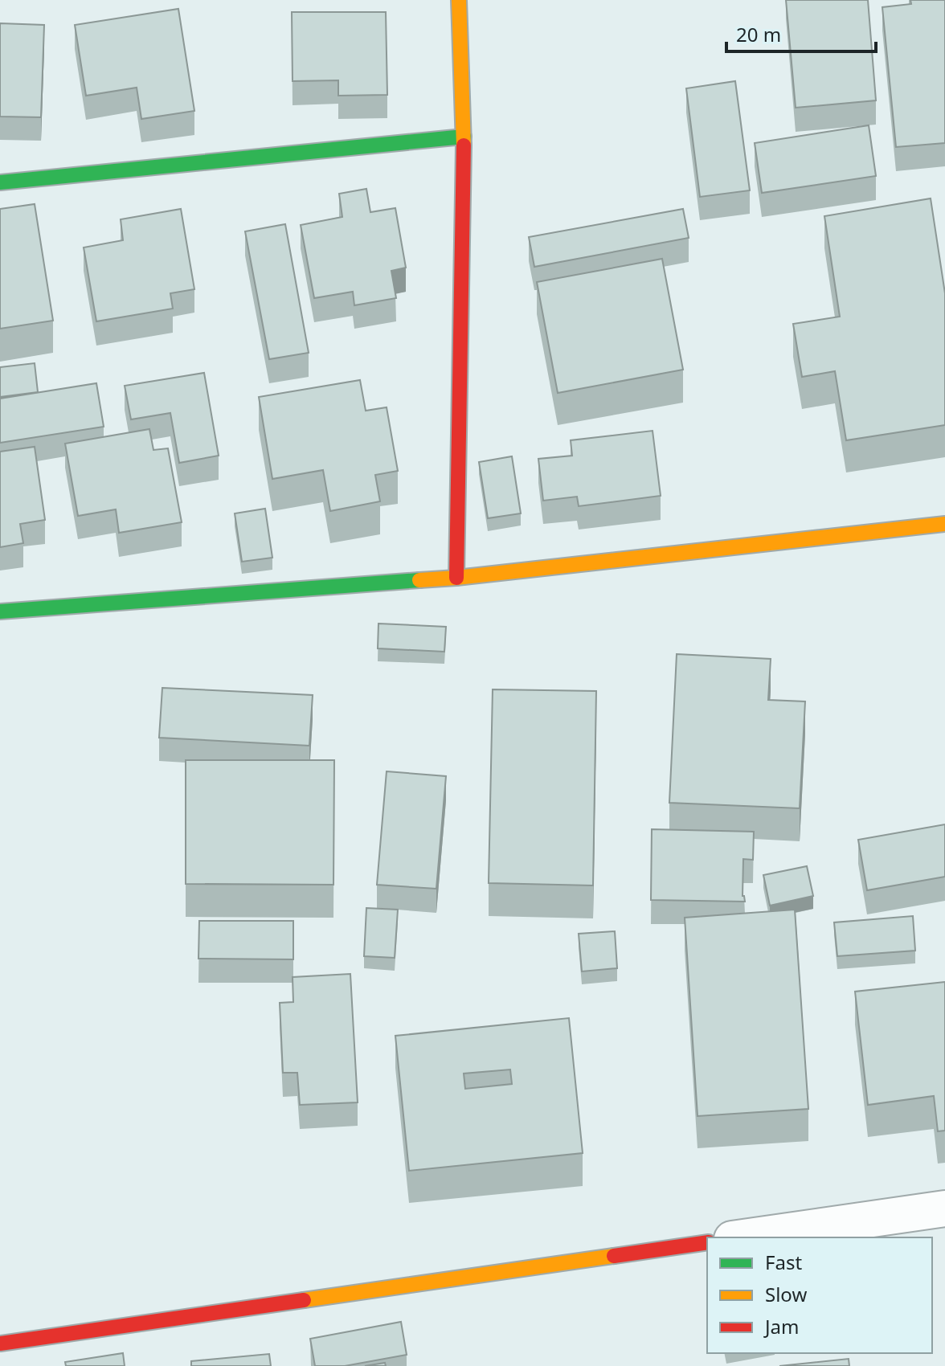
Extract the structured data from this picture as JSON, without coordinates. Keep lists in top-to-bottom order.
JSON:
{
  "legend": ["Fast", "Slow", "Jam"],
  "scale_bar": "20 m"
}
